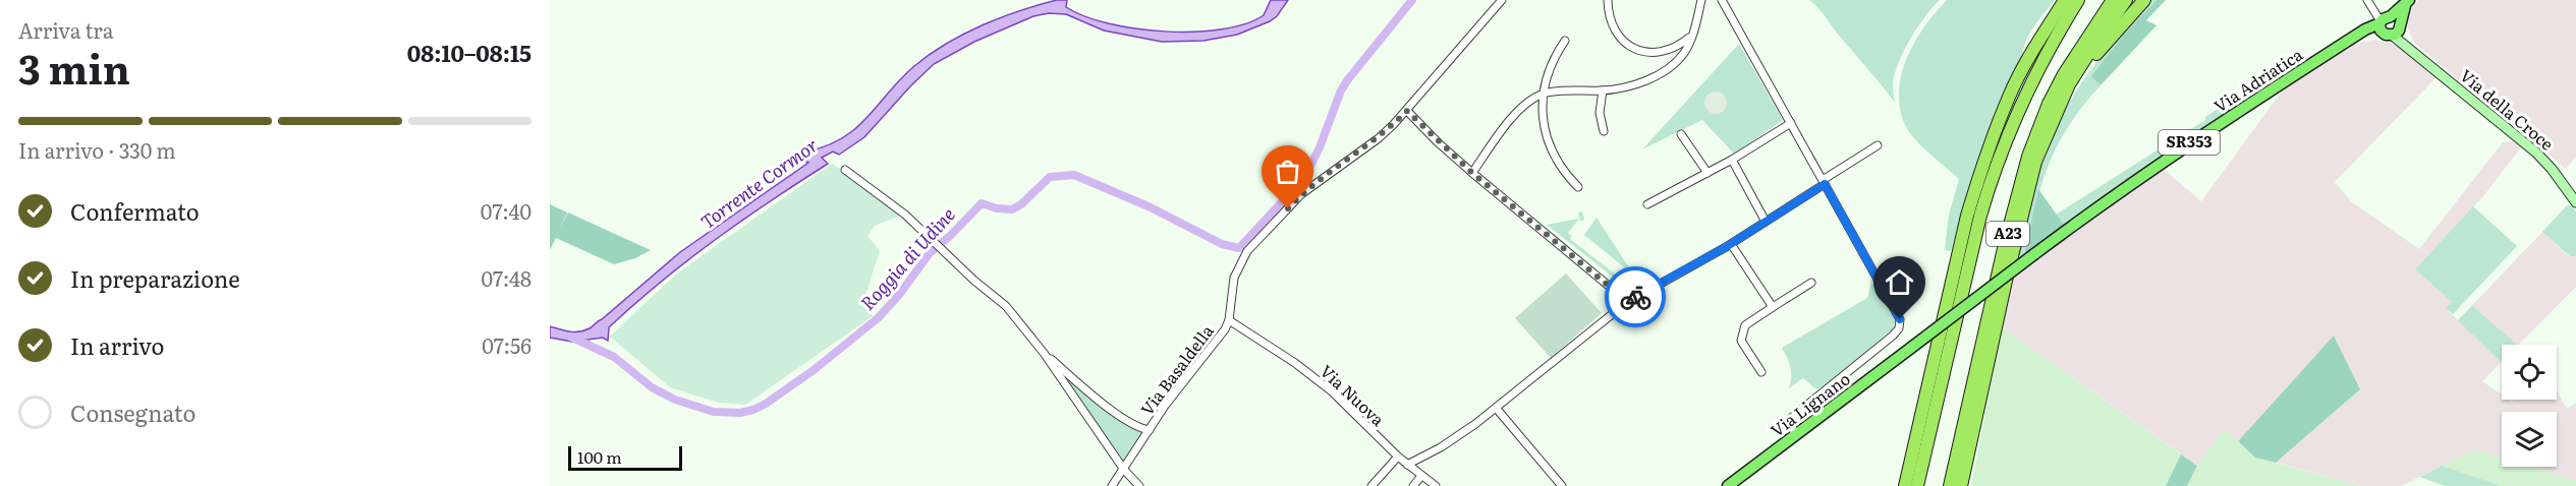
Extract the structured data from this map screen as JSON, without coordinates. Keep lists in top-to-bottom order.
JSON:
{
  "streets": {
    "highway": ["A23"],
    "main road": [
      "Via Adriatica",
      "Via della Croce",
      "SR353",
      "Via Lignano"
    ],
    "street": ["Via Basaldella", "Via Nuova"]
  },
  "crossings": [
    ["Via Adriatica", "Via della Croce"],
    ["Via Adriatica", "Via Lignano"],
    ["Via Basaldella", "Via Nuova"]
  ],
  "water": ["Torrente Cormor", "Roggia di Udine"],
  "scale_bar": "100 m",
  "page": {
    "heading": ["3 min", "Arriva tra", "08:10–08:15"],
    "bar": "In arrivo · 330 m",
    "list": [
      ["Confermato", "07:40"],
      ["In preparazione", "07:48"],
      ["In arrivo", "07:56"],
      "Consegnato"
    ],
    "scale": "100 m"
  }
}
